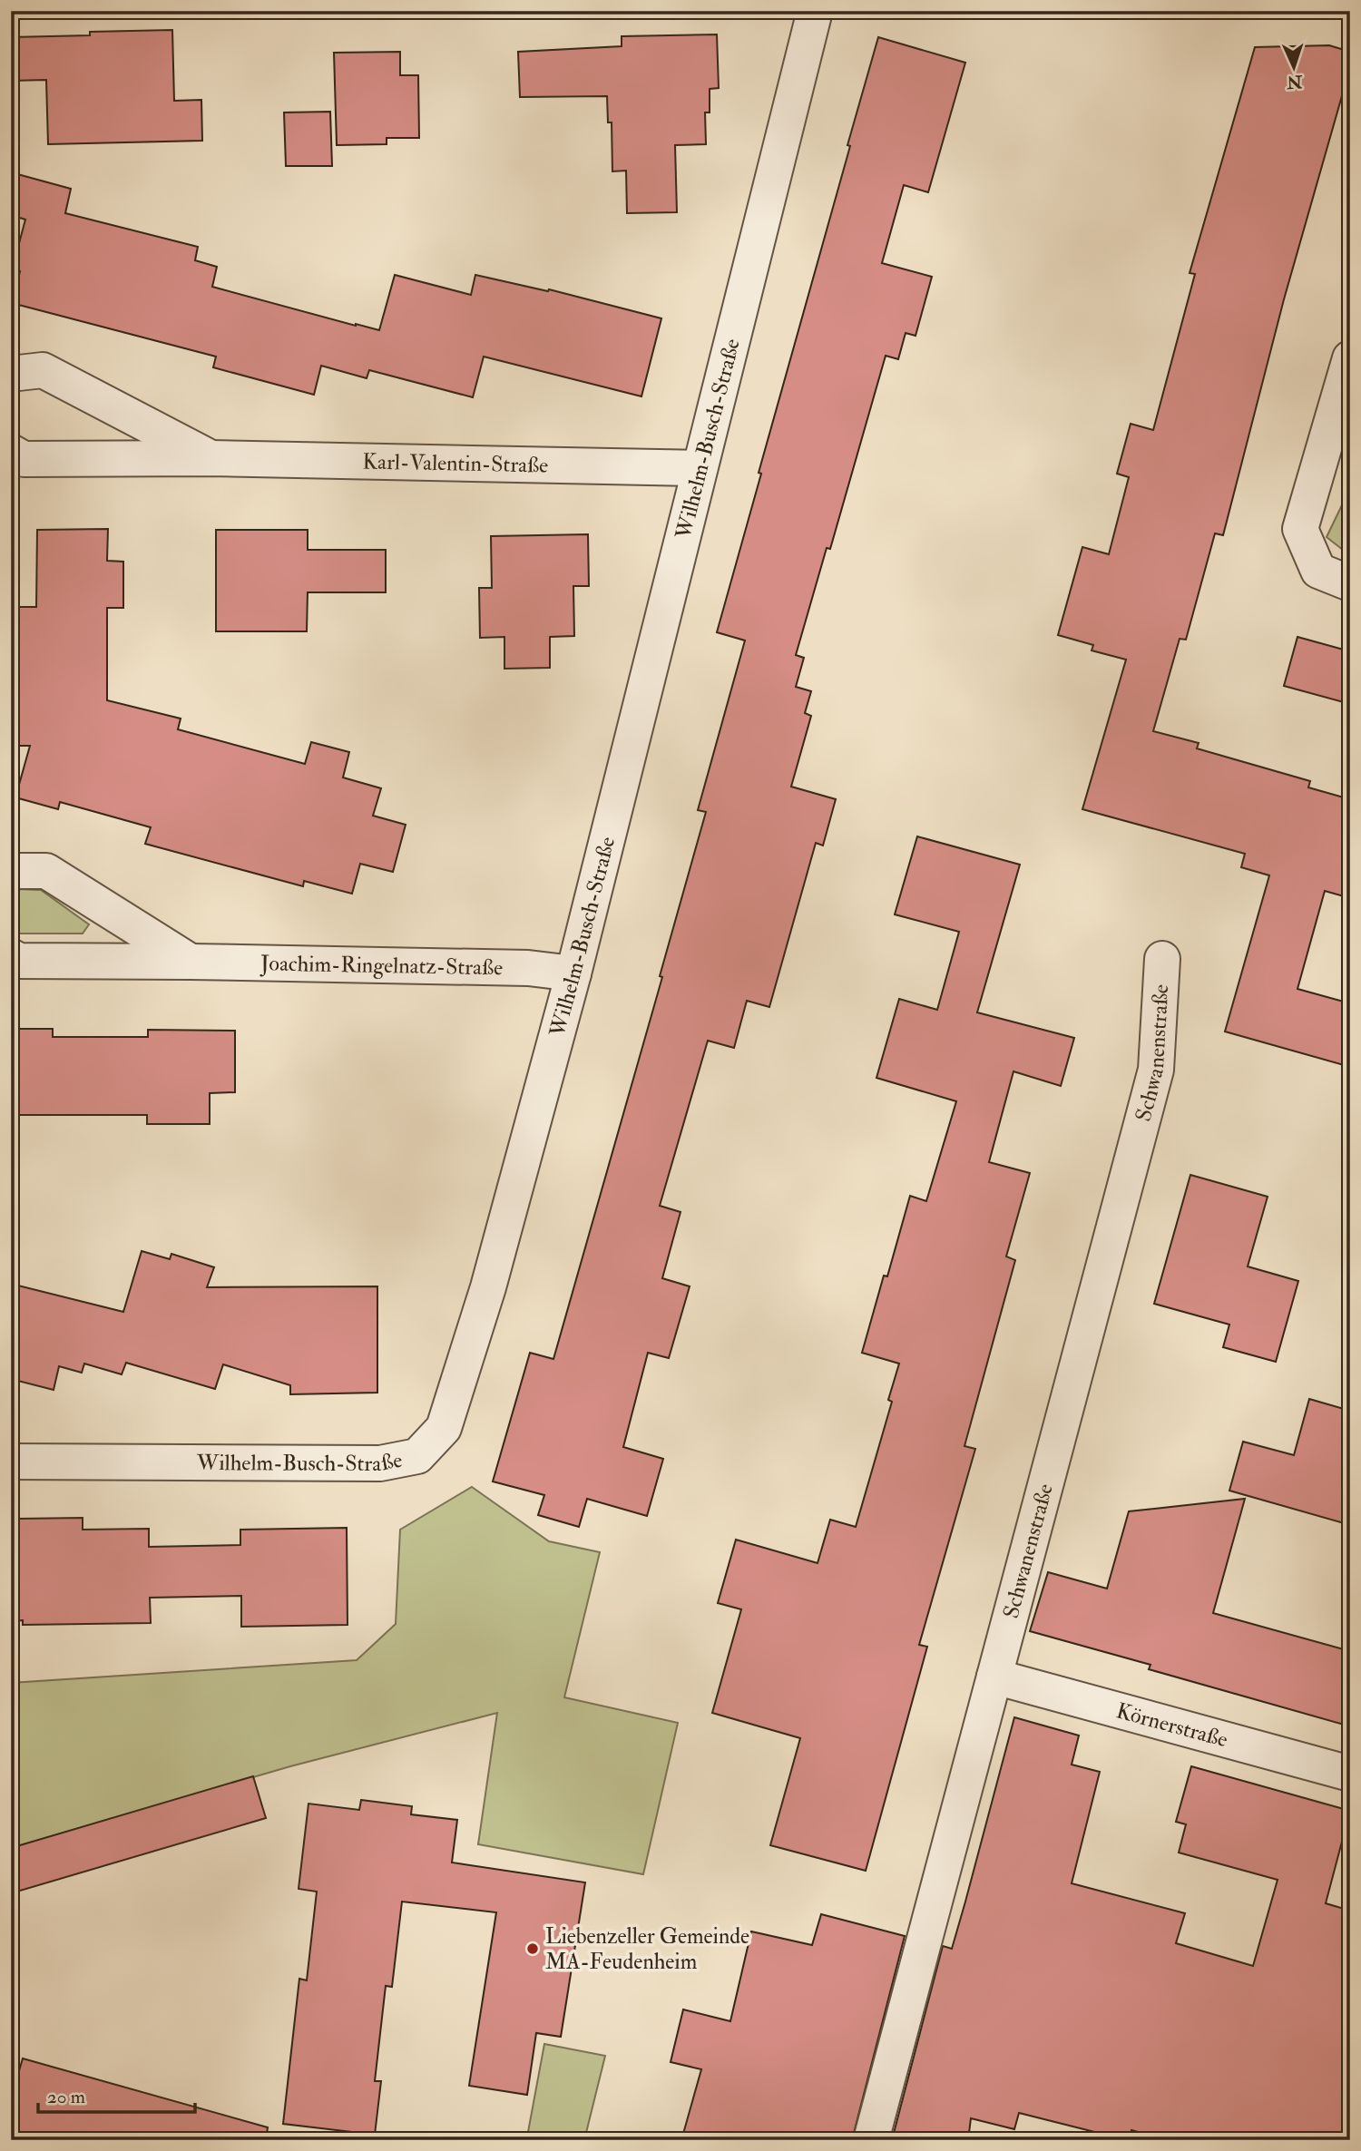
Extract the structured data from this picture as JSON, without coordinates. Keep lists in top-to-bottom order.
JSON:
{
  "streets": {
    "street": [
      "Wilhelm-Busch-Straße",
      "Karl-Valentin-Straße",
      "Joachim-Ringelnatz-Straße",
      "Schwanenstraße",
      "Körnerstraße"
    ]
  },
  "crossings": [
    ["Wilhelm-Busch-Straße", "Karl-Valentin-Straße"],
    ["Wilhelm-Busch-Straße", "Joachim-Ringelnatz-Straße"],
    ["Schwanenstraße", "Körnerstraße"]
  ],
  "places": ["Liebenzeller Gemeinde MA-Feudenheim"],
  "scale_bar": "20 m",
  "north": "bottom"
}
